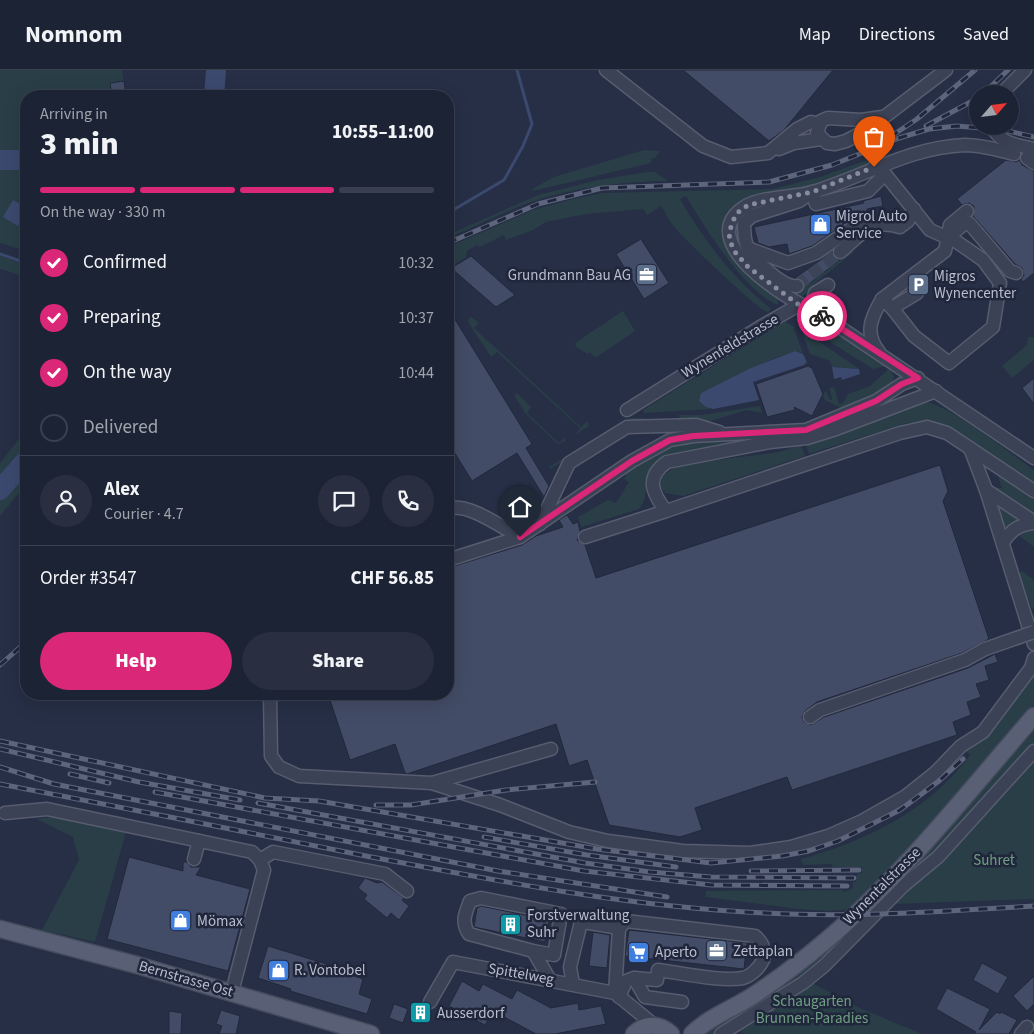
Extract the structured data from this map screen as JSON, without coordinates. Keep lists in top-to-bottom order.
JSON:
{
  "streets": {
    "main road": ["Wynentalstrasse", "Bernstrasse Ost"],
    "street": ["Wynenfeldstrasse", "Spittelweg"]
  },
  "crossings": [
    ["Wynentalstrasse", "Spittelweg"]
  ],
  "parks": ["Suhret", "Schaugarten Brunnen-Paradies"],
  "places": {
    "shop": ["Migrol Auto Service", "Mömax", "R. Vontobel"],
    "office": ["Grundmann Bau AG", "Zettaplan"],
    "parking": ["Migros Wynencenter"],
    "building": ["Forstverwaltung Suhr", "Ausserdorf"],
    "supermarket": ["Aperto"]
  },
  "north": "top right",
  "page": {
    "header": "Nomnom",
    "nav": ["Map", "Directions", "Saved"],
    "heading": ["3 min", "Arriving in", "10:55–11:00"],
    "panel": [
      "Alex",
      "Courier · 4.7",
      "Order #3547",
      "CHF 56.85"
    ],
    "bar": "On the way · 330 m",
    "list": [
      ["Confirmed", "10:32"],
      ["Preparing", "10:37"],
      ["On the way", "10:44"],
      "Delivered"
    ],
    "buttons": ["Help", "Share"]
  }
}
